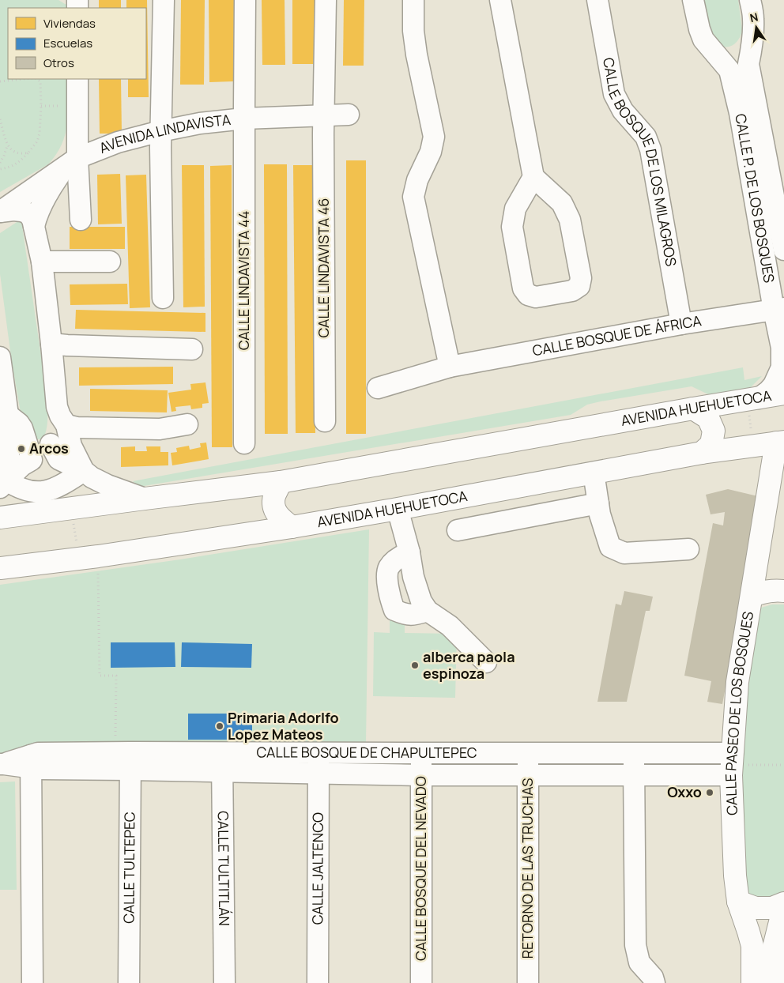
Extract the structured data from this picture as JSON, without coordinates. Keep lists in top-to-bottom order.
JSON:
{
  "streets": {
    "main road": ["AVENIDA HUEHUETOCA", "CALLE PASEO DE LOS BOSQUES"],
    "street": [
      "AVENIDA LINDAVISTA",
      "CALLE BOSQUE DE LOS MILAGROS",
      "CALLE P. DE LOS BOSQUES",
      "CALLE LINDAVISTA 46",
      "CALLE LINDAVISTA 44",
      "CALLE BOSQUE DE ÁFRICA",
      "CALLE BOSQUE DE CHAPULTEPEC",
      "CALLE TULTEPEC",
      "CALLE TULTITLÁN",
      "CALLE JALTENCO",
      "CALLE BOSQUE DEL NEVADO",
      "RETORNO DE LAS TRUCHAS"
    ]
  },
  "crossings": [
    ["AVENIDA LINDAVISTA", "CALLE LINDAVISTA 46"],
    ["AVENIDA LINDAVISTA", "CALLE LINDAVISTA 44"],
    ["CALLE BOSQUE DE LOS MILAGROS", "CALLE BOSQUE DE ÁFRICA"],
    ["CALLE P. DE LOS BOSQUES", "CALLE BOSQUE DE ÁFRICA"],
    ["CALLE P. DE LOS BOSQUES", "AVENIDA HUEHUETOCA"],
    ["AVENIDA HUEHUETOCA", "CALLE PASEO DE LOS BOSQUES"],
    ["CALLE PASEO DE LOS BOSQUES", "CALLE BOSQUE DE CHAPULTEPEC"],
    ["CALLE BOSQUE DE CHAPULTEPEC", "CALLE TULTEPEC"],
    ["CALLE BOSQUE DE CHAPULTEPEC", "CALLE TULTITLÁN"],
    ["CALLE BOSQUE DE CHAPULTEPEC", "CALLE JALTENCO"],
    ["CALLE BOSQUE DE CHAPULTEPEC", "CALLE BOSQUE DEL NEVADO"],
    ["CALLE BOSQUE DE CHAPULTEPEC", "RETORNO DE LAS TRUCHAS"]
  ],
  "places": [
    "Arcos",
    "alberca paola espinoza",
    "Primaria Adorlfo Lopez Mateos",
    "Oxxo"
  ],
  "legend": ["Viviendas", "Escuelas", "Otros"],
  "north": "top"
}
